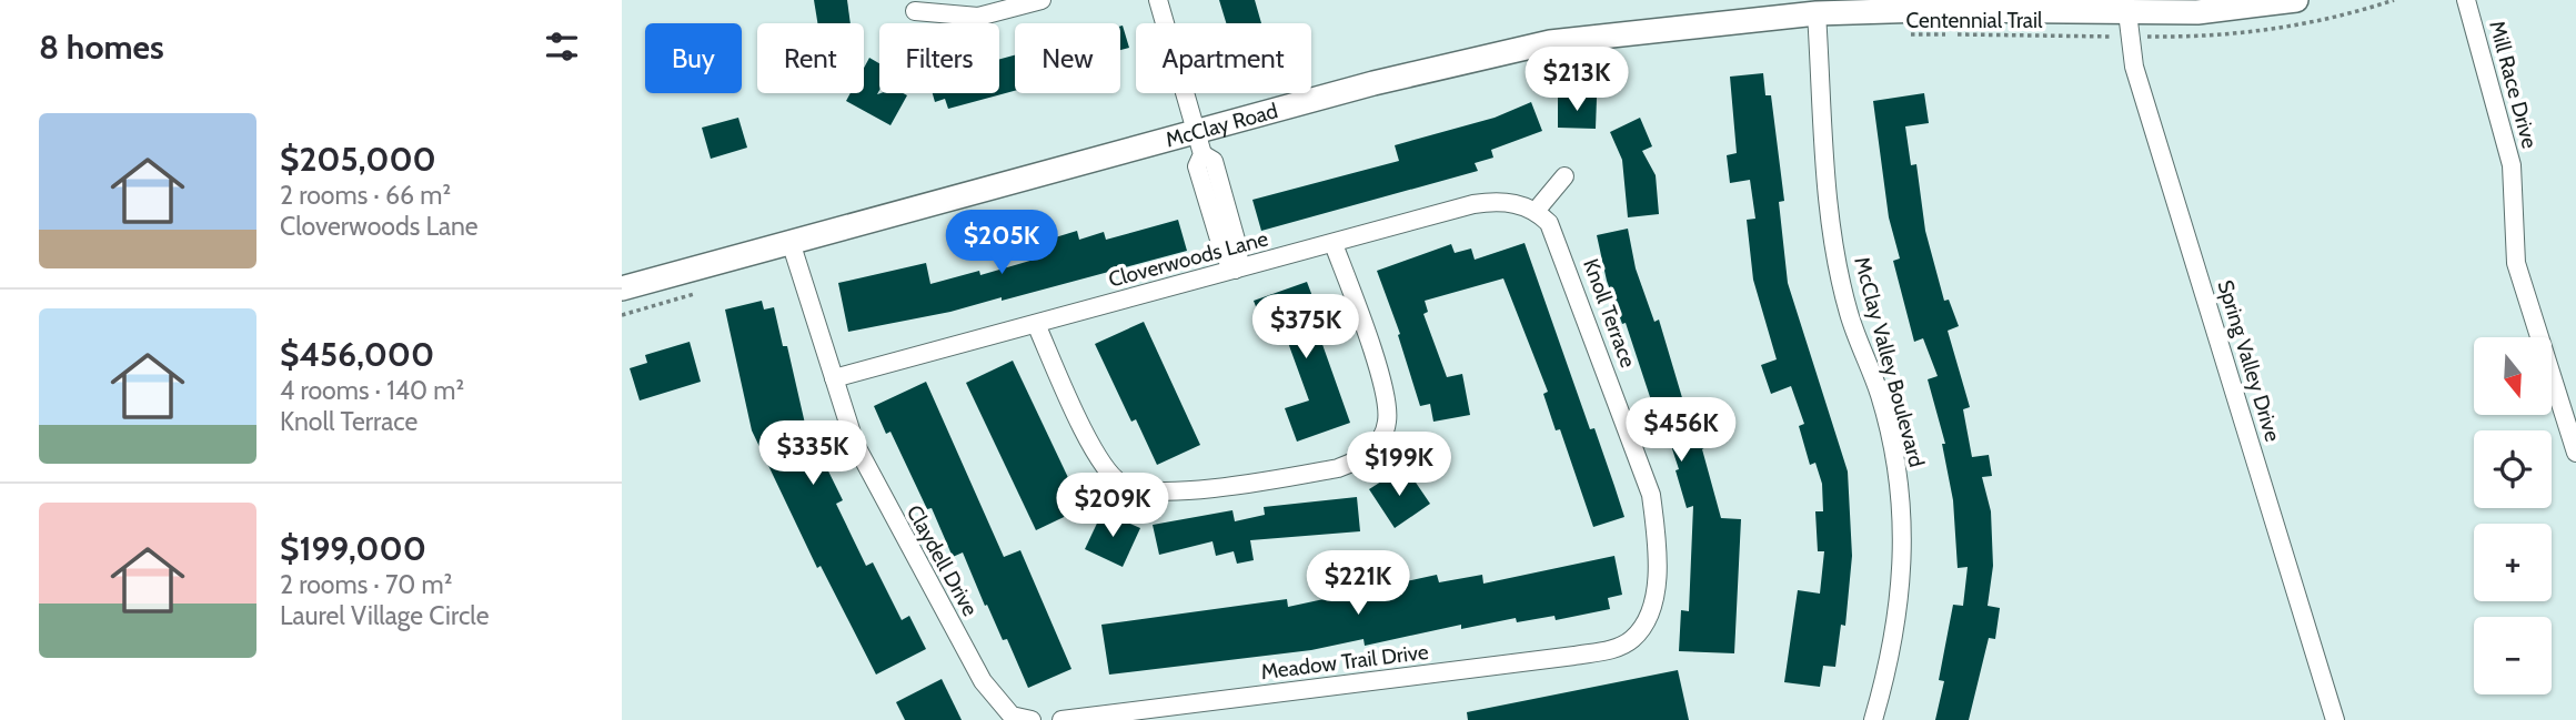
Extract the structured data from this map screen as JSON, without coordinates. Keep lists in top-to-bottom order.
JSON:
{
  "streets": {
    "main road": ["McClay Road"],
    "street": [
      "Mill Race Drive",
      "Cloverwoods Lane",
      "Knoll Terrace",
      "Spring Valley Drive",
      "McClay Valley Boulevard",
      "Claydell Drive",
      "Meadow Trail Drive"
    ],
    "path": ["Centennial Trail"]
  },
  "crossings": [
    ["McClay Road", "Spring Valley Drive"],
    ["McClay Road", "McClay Valley Boulevard"],
    ["McClay Road", "Claydell Drive"],
    ["Cloverwoods Lane", "Knoll Terrace"],
    ["Cloverwoods Lane", "Claydell Drive"],
    ["Knoll Terrace", "Meadow Trail Drive"]
  ],
  "north": "bottom",
  "page": {
    "heading": "8 homes",
    "chip": [
      "Buy",
      "Rent",
      "Filters",
      "New",
      "Apartment"
    ],
    "price": [
      "$213K",
      "$205K",
      "$375K",
      "$456K",
      "$335K",
      "$199K",
      "$209K",
      "$221K"
    ],
    "list": [
      {
        "name": "$205,000",
        "note": "2 rooms · 66 m² · Cloverwoods Lane"
      },
      {
        "name": "$456,000",
        "note": "4 rooms · 140 m² · Knoll Terrace"
      },
      {
        "name": "$199,000",
        "note": "2 rooms · 70 m² · Laurel Village Circle"
      }
    ],
    "map_buttons": ["+", "−"]
  }
}
